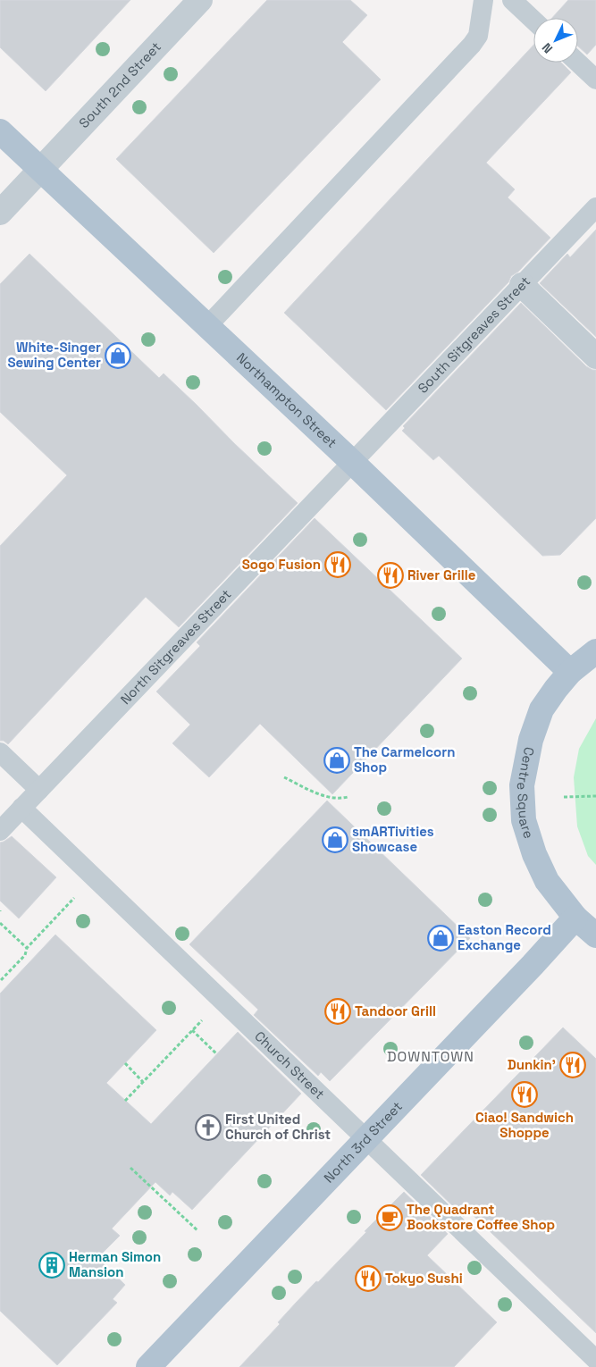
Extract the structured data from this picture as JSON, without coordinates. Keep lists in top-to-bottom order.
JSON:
{
  "streets": {
    "main road": ["Northampton Street", "Centre Square", "North 3rd Street"],
    "street": ["South 2nd Street"],
    "lane": ["South Sitgreaves Street", "North Sitgreaves Street", "Church Street"]
  },
  "crossings": [
    ["South 2nd Street", "Northampton Street"],
    ["South Sitgreaves Street", "Northampton Street"],
    ["South Sitgreaves Street", "North Sitgreaves Street"],
    ["Northampton Street", "North Sitgreaves Street"],
    ["Northampton Street", "Centre Square"],
    ["North Sitgreaves Street", "Church Street"],
    ["Centre Square", "North 3rd Street"],
    ["Church Street", "North 3rd Street"]
  ],
  "districts": ["DOWNTOWN"],
  "places": {
    "shop": [
      "White-Singer Sewing Center",
      "The Carmelcorn Shop",
      "smARTivities Showcase",
      "Easton Record Exchange"
    ],
    "restaurant": [
      "Sogo Fusion",
      "River Grille",
      "Tandoor Grill",
      "Dunkin'",
      "Ciao! Sandwich Shoppe",
      "Tokyo Sushi"
    ],
    "church": ["First United Church of Christ"],
    "cafe": ["The Quadrant Bookstore Coffee Shop"],
    "building": ["Herman Simon Mansion"]
  },
  "north": "bottom left"
}
